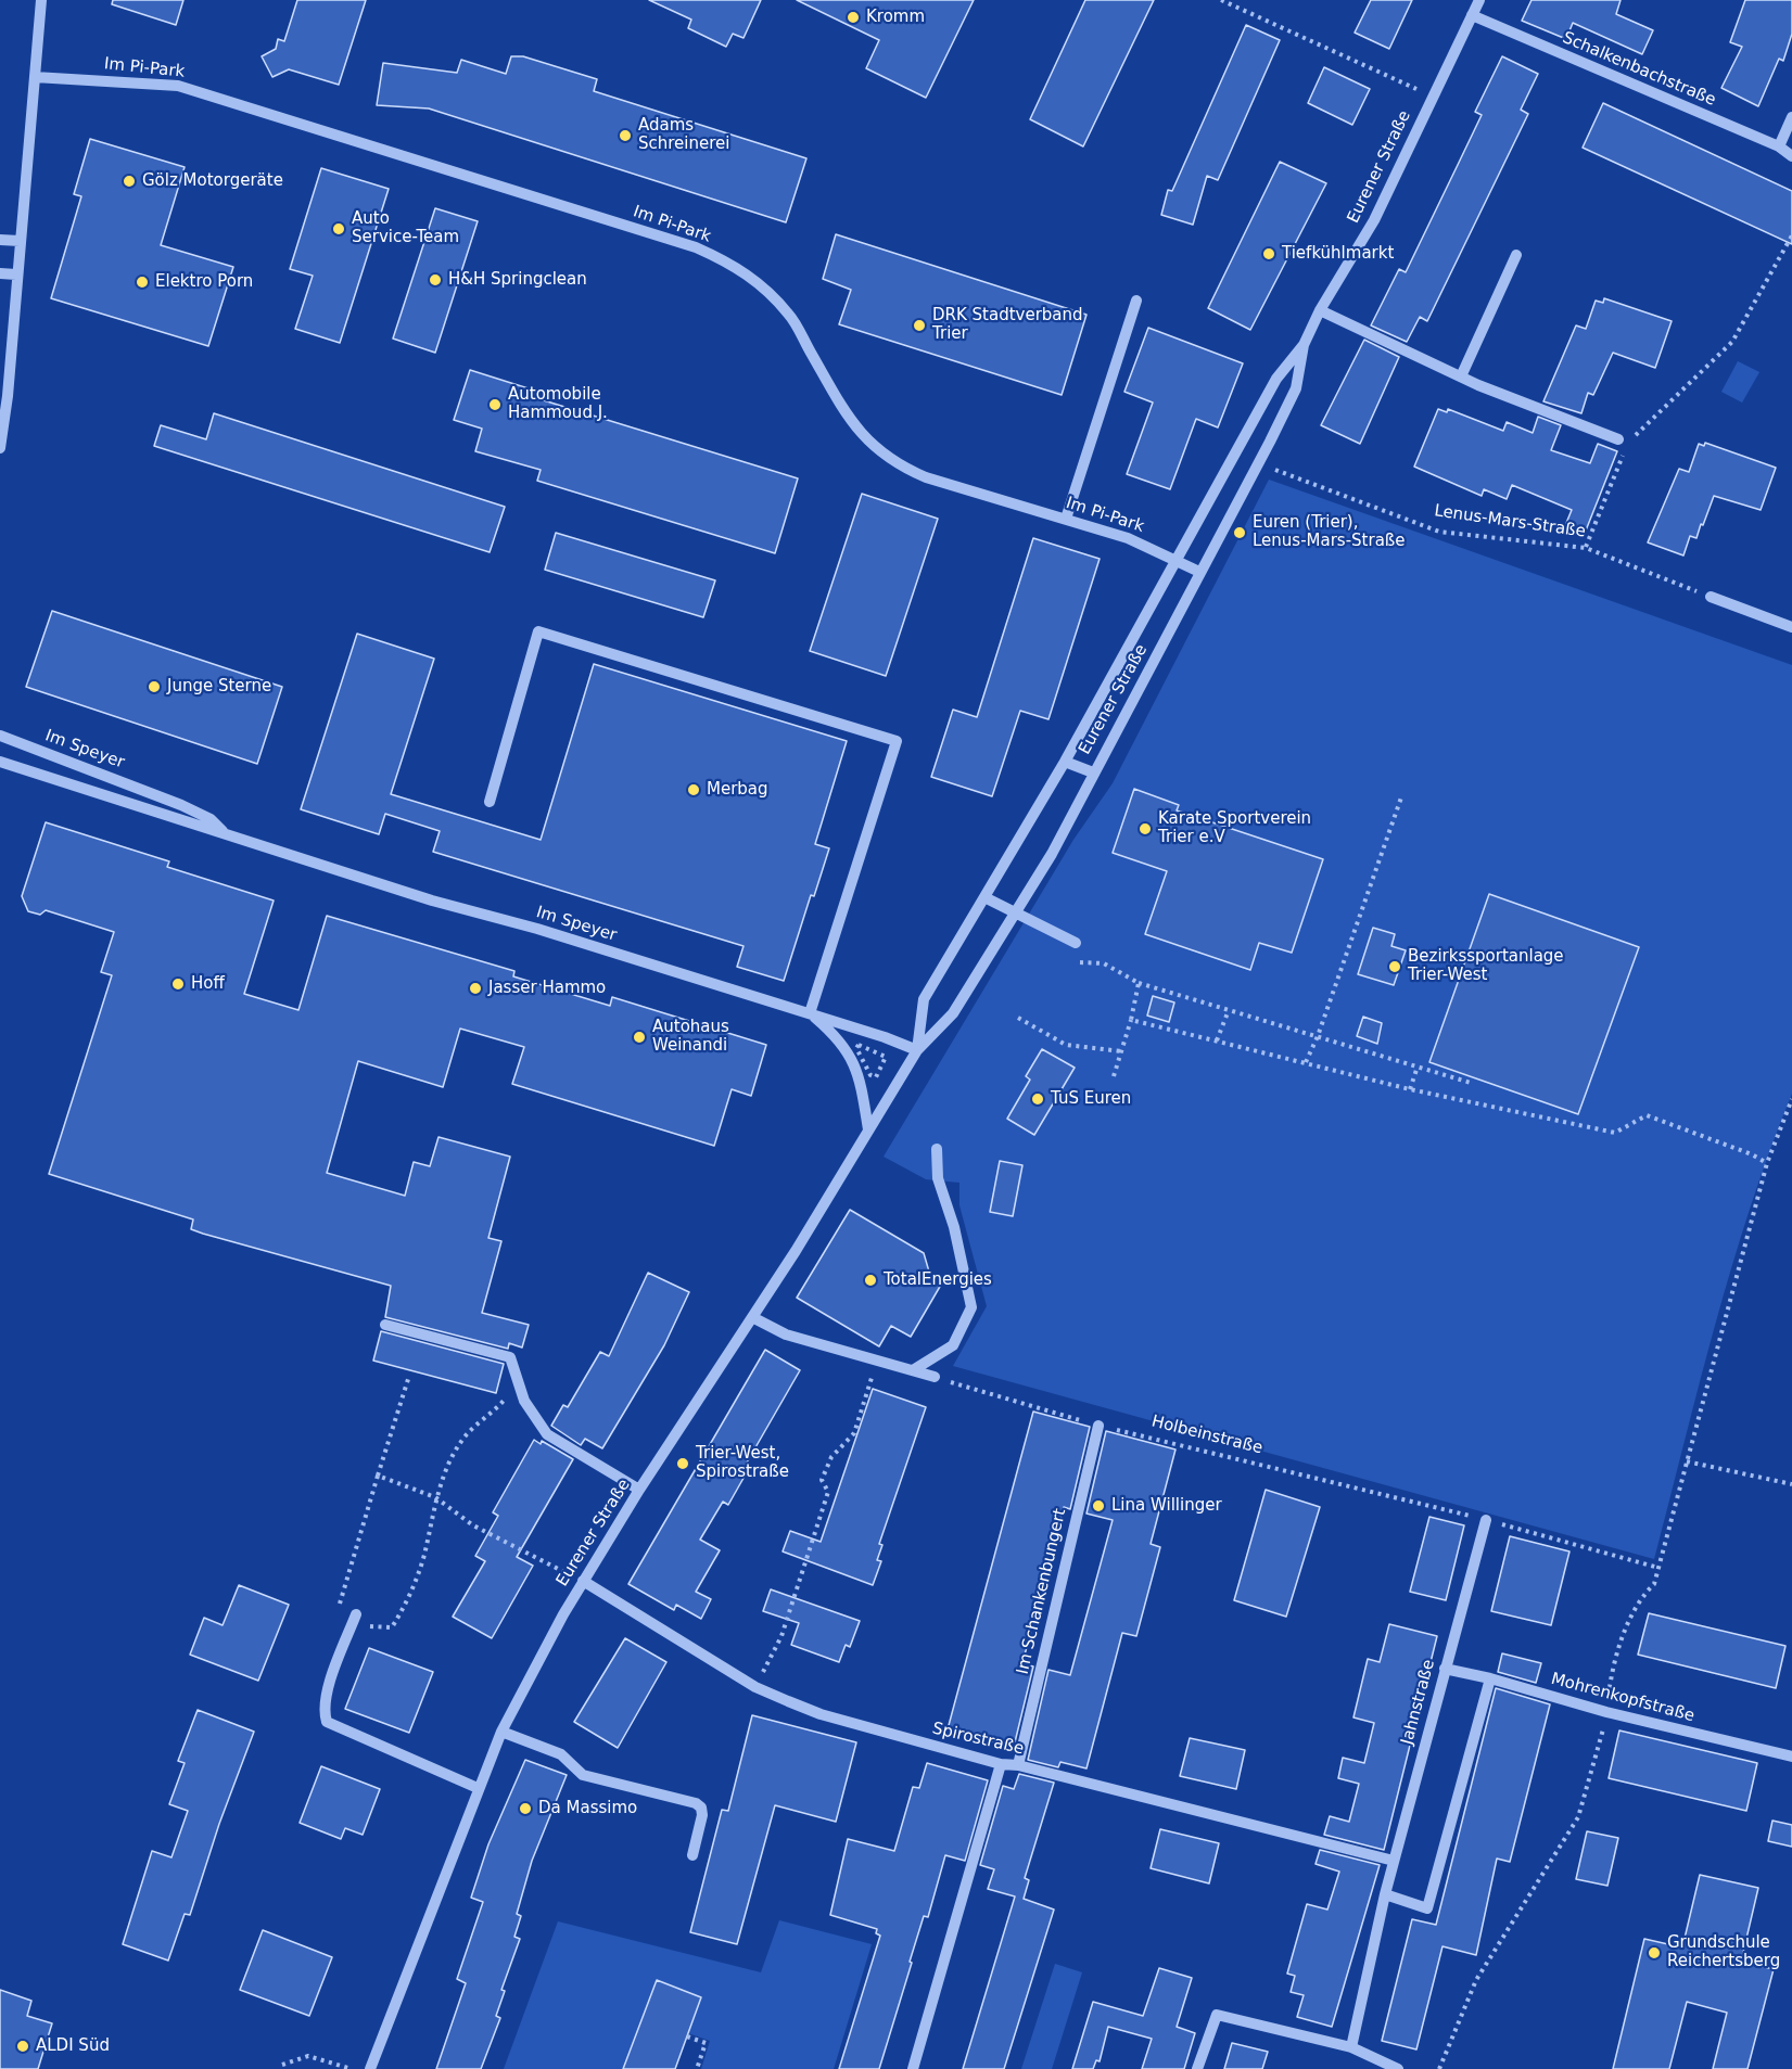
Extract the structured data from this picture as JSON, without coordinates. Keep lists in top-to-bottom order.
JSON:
{
  "streets": {
    "street": [
      "Im Pi-Park",
      "Schalkenbachstraße",
      "Eurener Straße",
      "Im Speyer",
      "Im Schankenbungert",
      "Mohrenkopfstraße",
      "Jahnstraße",
      "Spirostraße"
    ],
    "path": ["Lenus-Mars-Straße", "Holbeinstraße"]
  },
  "crossings": [
    ["Im Pi-Park", "Eurener Straße"],
    ["Schalkenbachstraße", "Eurener Straße"],
    ["Eurener Straße", "Lenus-Mars-Straße"],
    ["Eurener Straße", "Im Speyer"],
    ["Eurener Straße", "Spirostraße"],
    ["Holbeinstraße", "Im Schankenbungert"],
    ["Holbeinstraße", "Jahnstraße"],
    ["Im Schankenbungert", "Spirostraße"],
    ["Mohrenkopfstraße", "Jahnstraße"],
    ["Jahnstraße", "Spirostraße"]
  ],
  "places": [
    "Kromm",
    "Adams Schreinerei",
    "Gölz Motorgeräte",
    "Auto Service-Team",
    "Tiefkühlmarkt",
    "H&H Springclean",
    "Elektro Porn",
    "DRK Stadtverband Trier",
    "Automobile Hammoud J.",
    "Euren (Trier), Lenus-Mars-Straße",
    "Junge Sterne",
    "Merbag",
    "Karate Sportverein Trier e.V",
    "Bezirkssportanlage Trier-West",
    "Hoff",
    "Jasser Hammo",
    "Autohaus Weinandi",
    "TuS Euren",
    "TotalEnergies",
    "Trier-West, Spirostraße",
    "Lina Willinger",
    "Da Massimo",
    "Grundschule Reichertsberg",
    "ALDI Süd"
  ]
}
